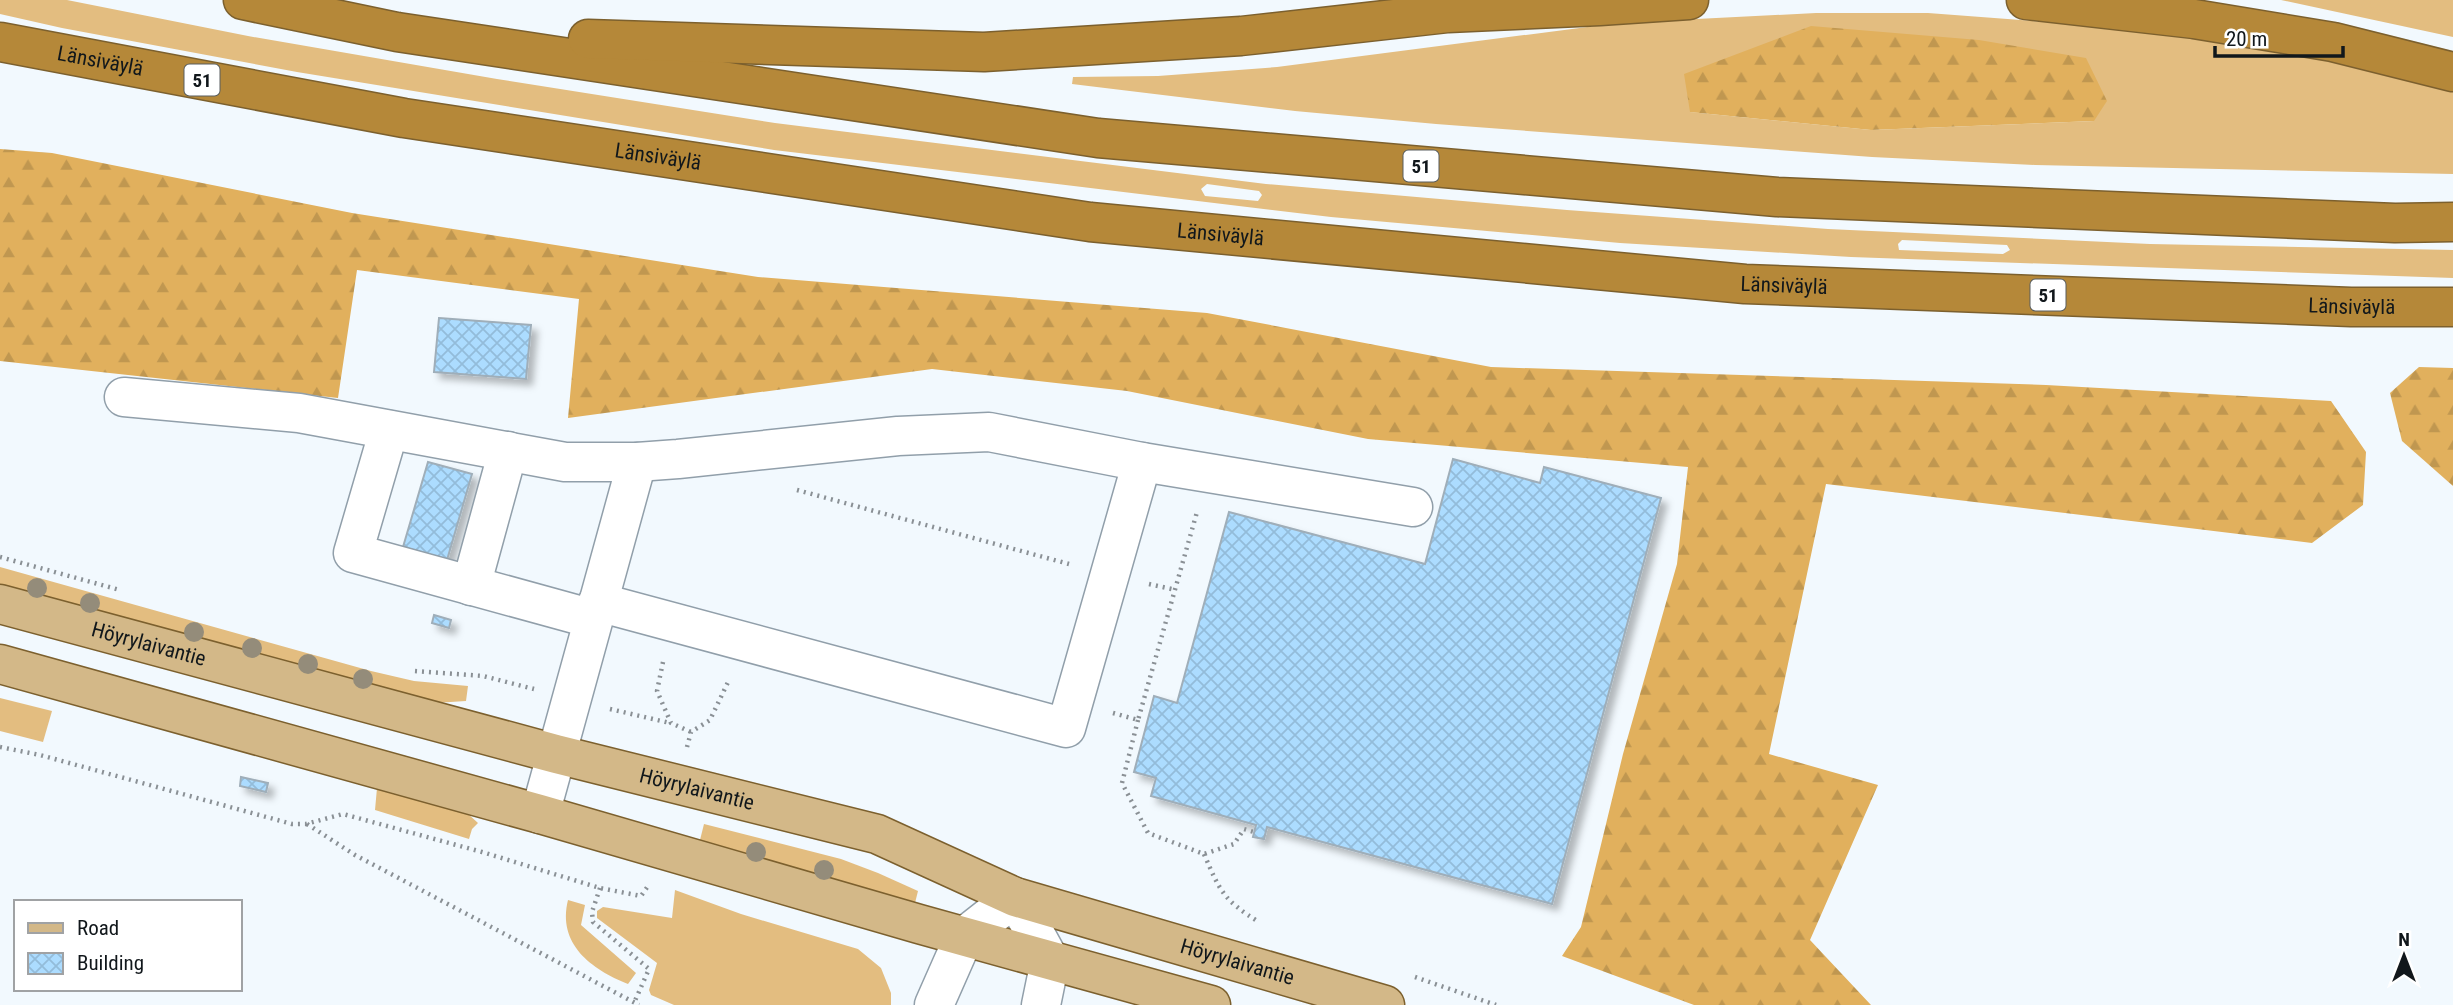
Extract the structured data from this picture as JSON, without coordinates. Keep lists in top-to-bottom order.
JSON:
{
  "streets": {
    "highway": ["Länsiväylä", "51"],
    "main road": ["Höyrylaivantie"]
  },
  "legend": ["Road", "Building"],
  "scale_bar": "20 m",
  "north": "top"
}
